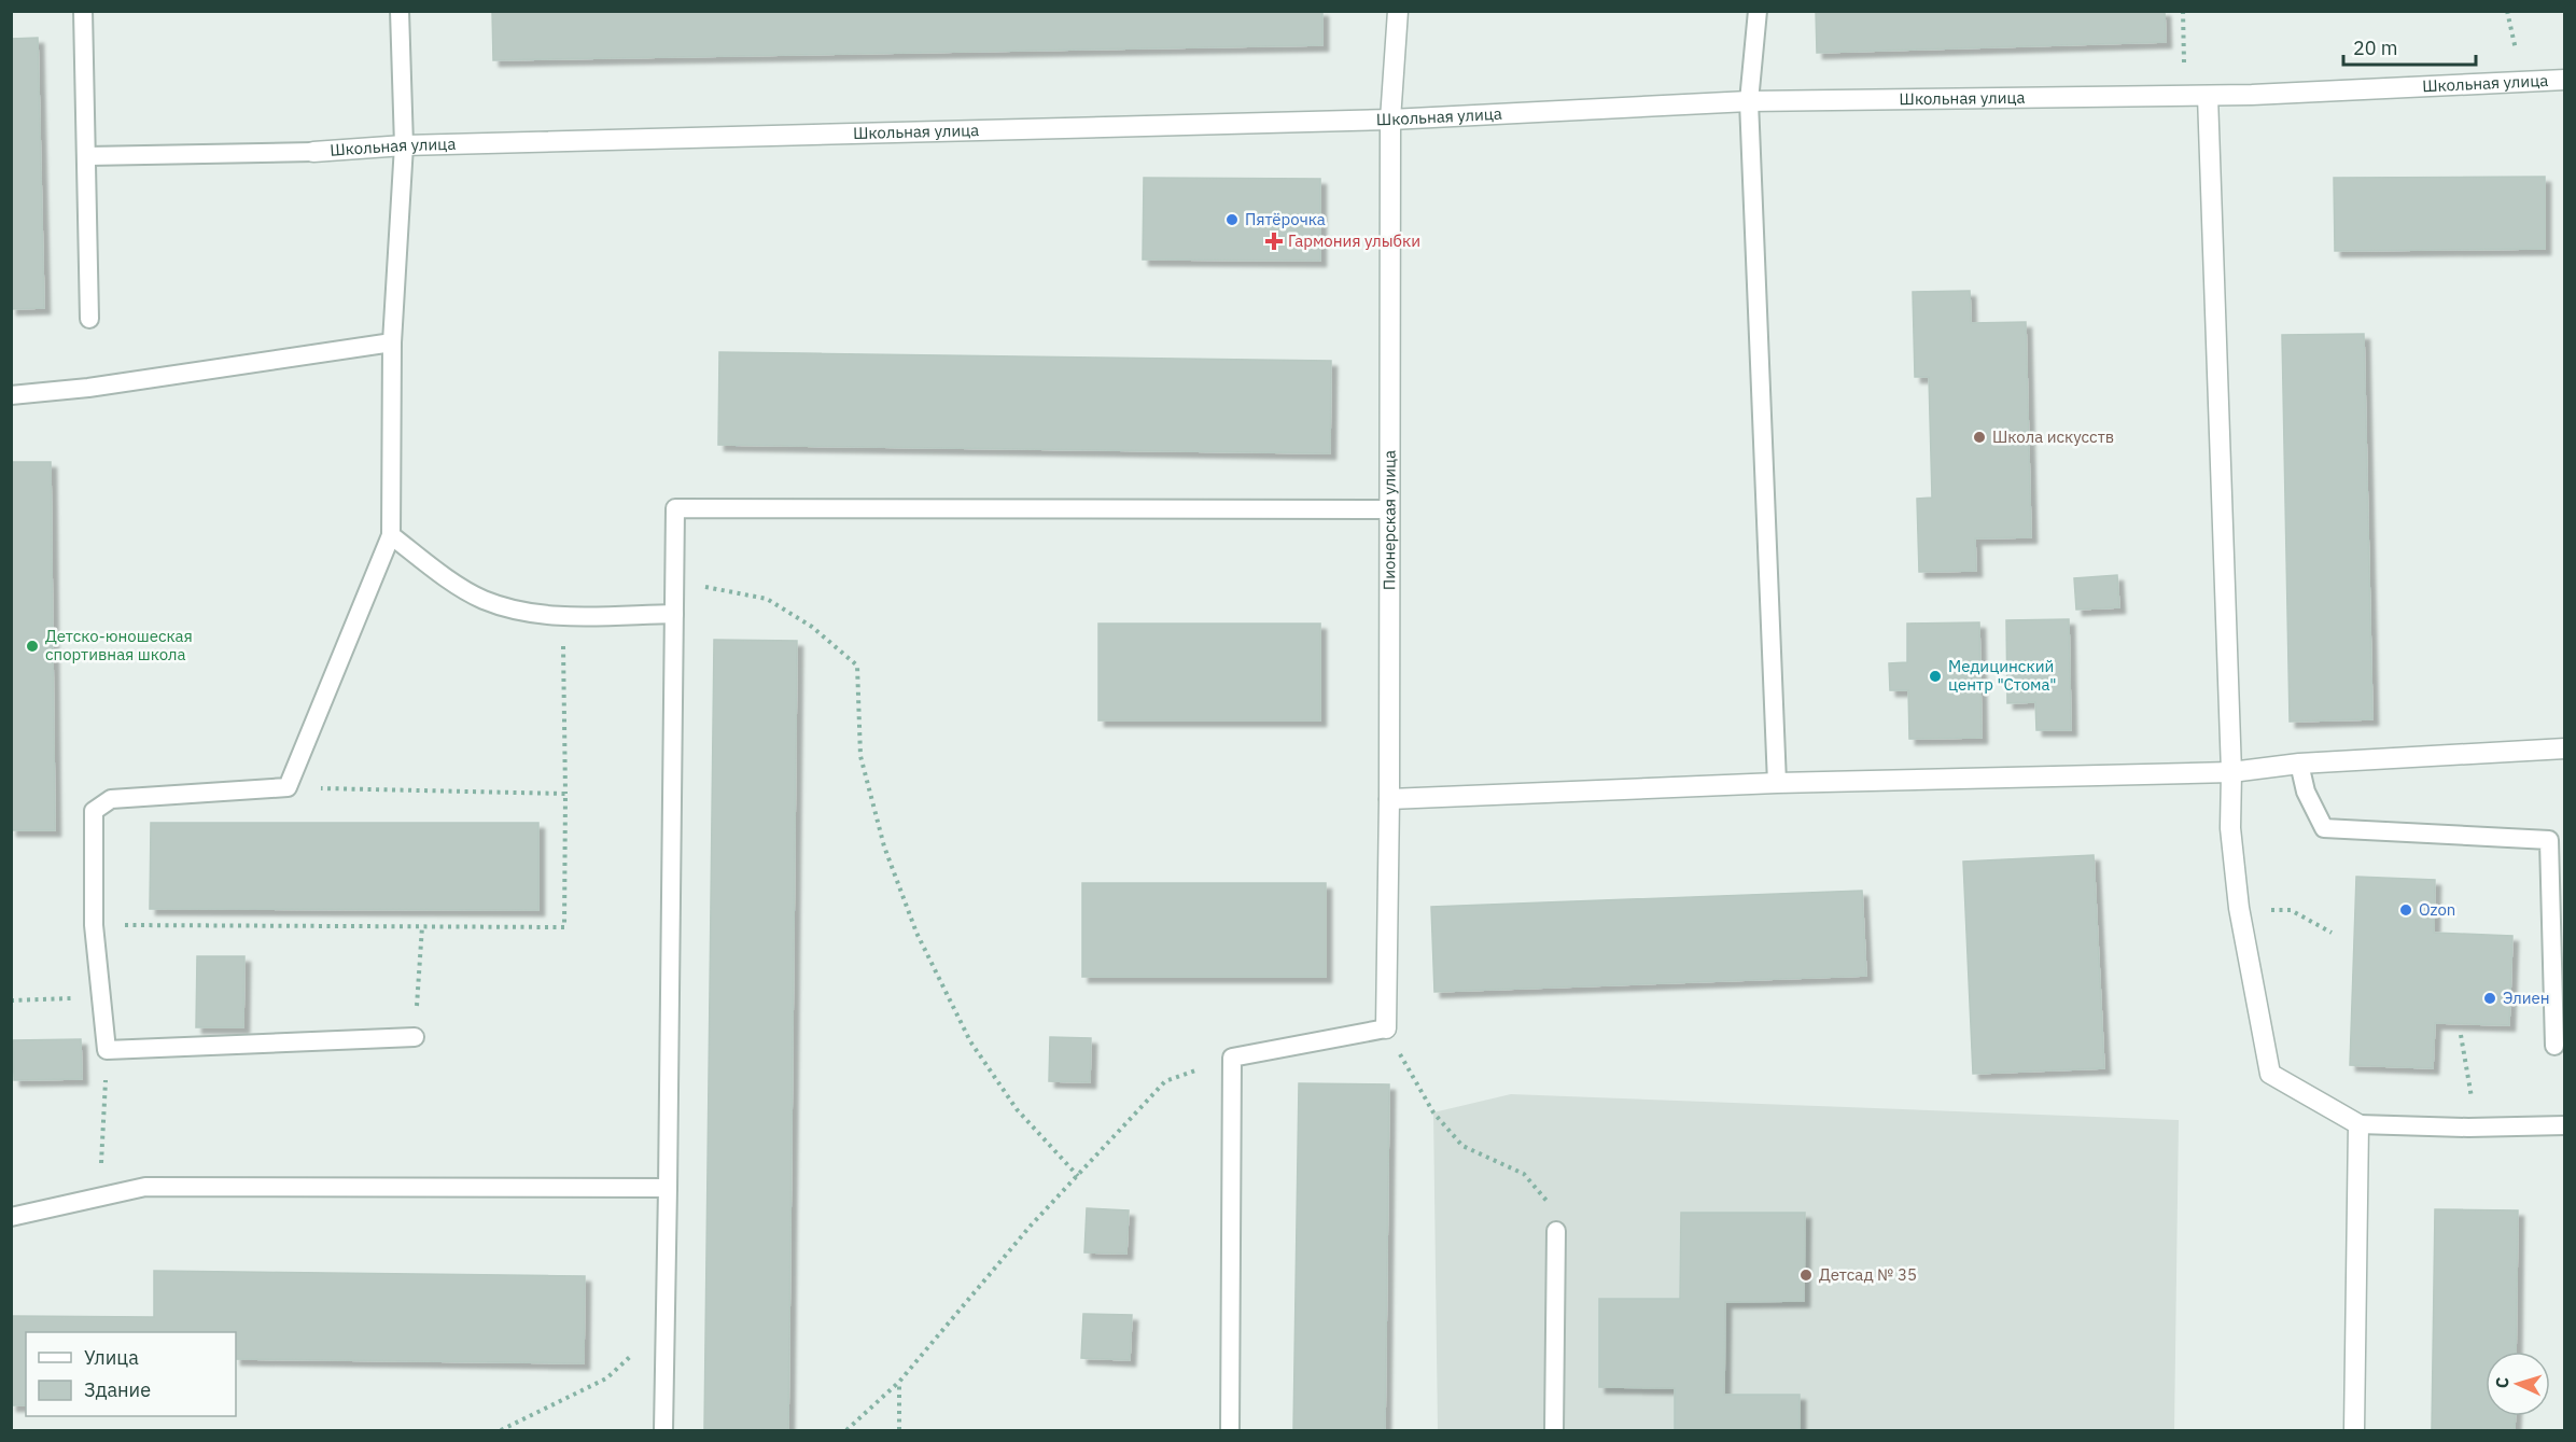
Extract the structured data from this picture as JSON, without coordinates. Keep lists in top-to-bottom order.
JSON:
{
  "streets": {
    "street": ["Школьная улица", "Пионерская улица"]
  },
  "crossings": [
    ["Школьная улица", "Пионерская улица"]
  ],
  "places": {
    "other": [
      "Пятёрочка",
      "Школа искусств",
      "Детско-юношеская спортивная школа",
      "Медицинский центр \"Стома\"",
      "Ozon",
      "Элиен",
      "Детсад № 35"
    ],
    "health": ["Гармония улыбки"]
  },
  "legend": ["Улица", "Здание"],
  "scale_bar": "20 m",
  "north": "left"
}
